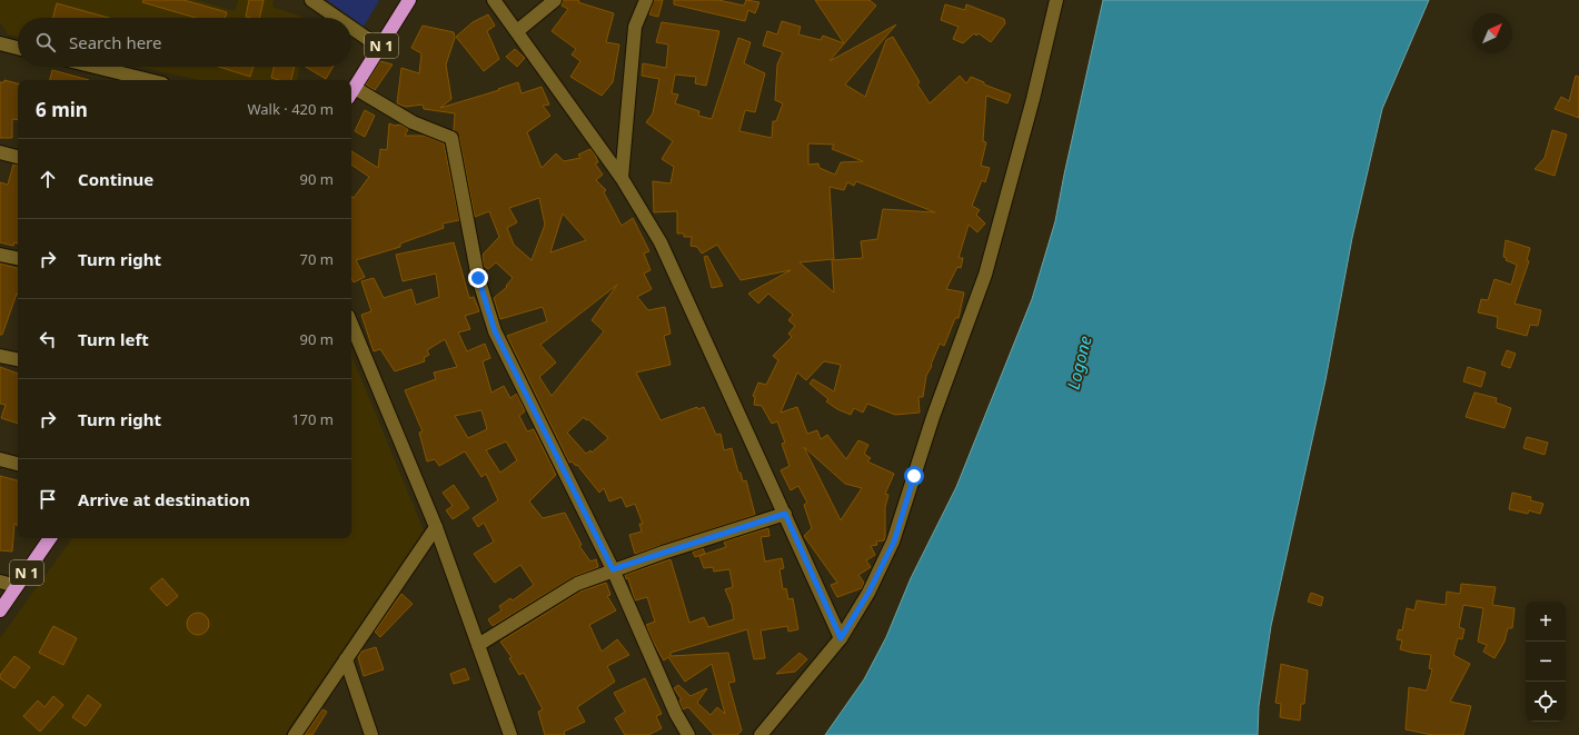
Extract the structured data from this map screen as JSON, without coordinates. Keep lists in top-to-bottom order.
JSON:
{
  "streets": {
    "highway": ["N 1"]
  },
  "water": ["Logone"],
  "north": "top right",
  "page": {
    "search": "Search here",
    "heading": ["6 min", "Walk · 420 m"],
    "list": [
      ["Continue", "90 m"],
      ["Turn right", "70 m"],
      ["Turn left", "90 m"],
      ["Turn right", "170 m"],
      "Arrive at destination"
    ],
    "map_buttons": ["+", "−"]
  }
}
